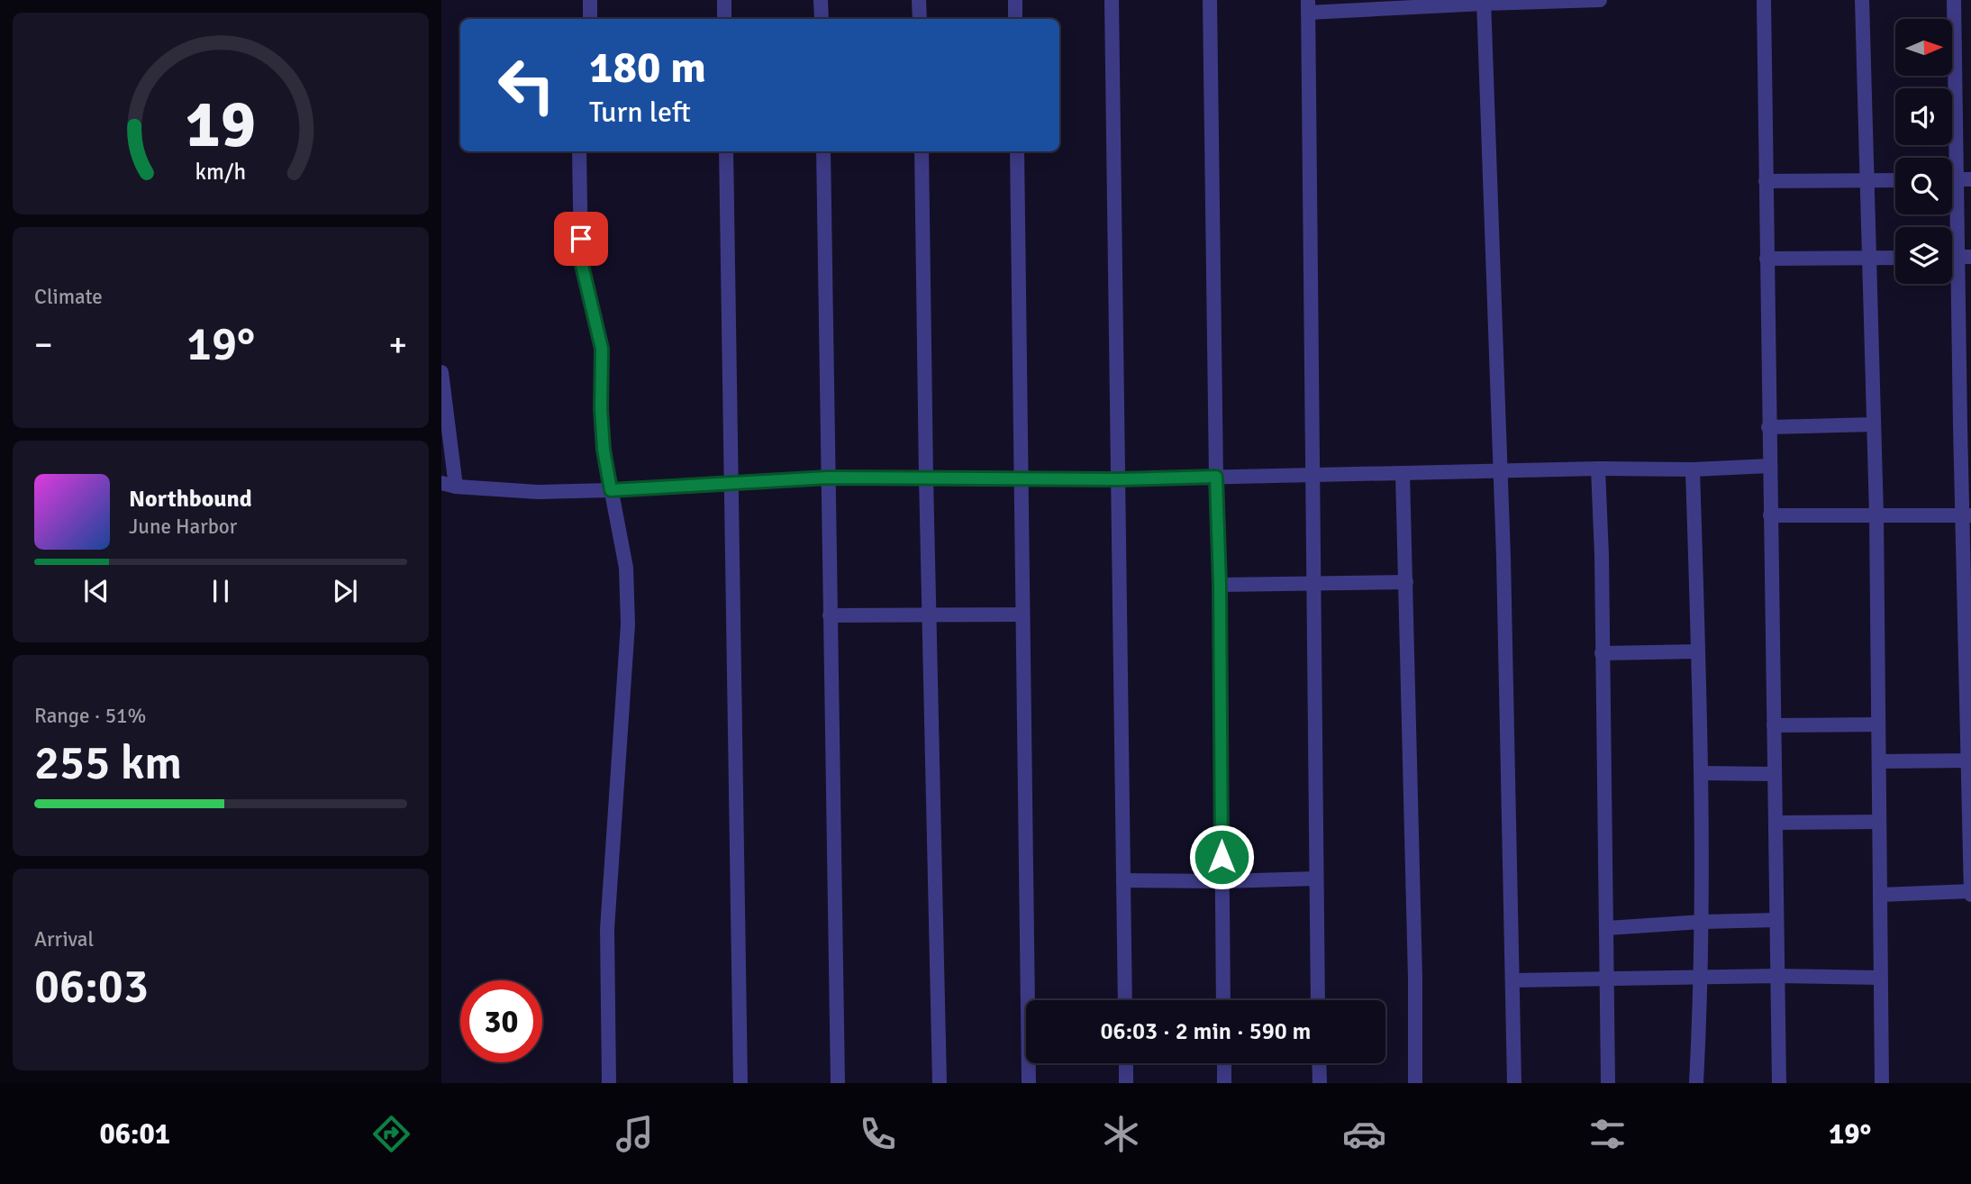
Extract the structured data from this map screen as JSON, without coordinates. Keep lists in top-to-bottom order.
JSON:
{
  "north": "right",
  "page": {
    "turn": ["180 m", "Turn left"],
    "tile": [
      "Climate",
      ["Range · 51%", "255 km"],
      ["Arrival", "06:03"]
    ],
    "heat": ["−", "19°", "+"],
    "song": ["Northbound", "June Harbor"],
    "limit": "30",
    "trip": "06:03 · 2 min · 590 m",
    "tabs": ["06:01", "19°"],
    "gauge": ["19", "km/h"]
  }
}
